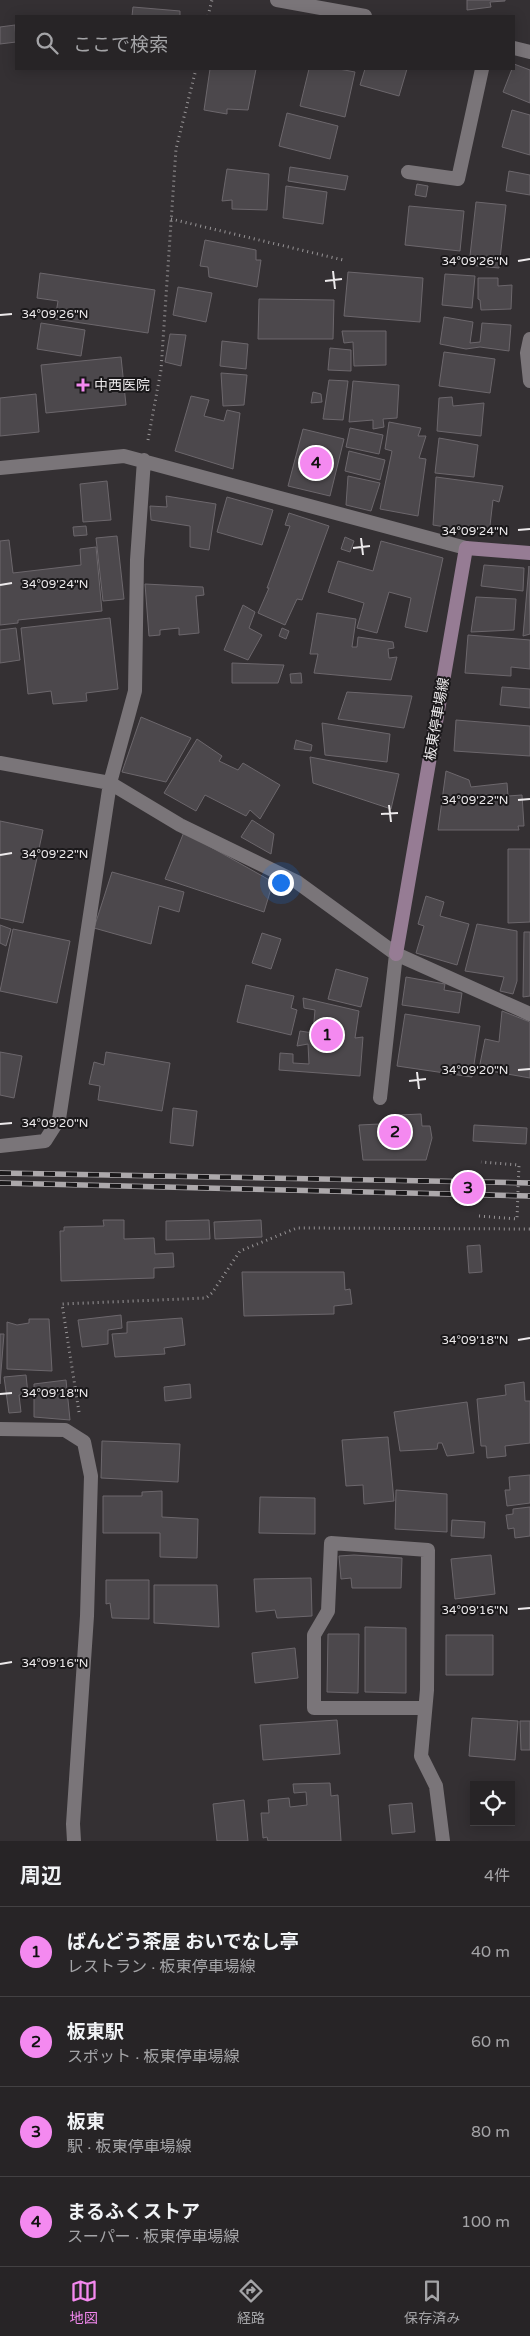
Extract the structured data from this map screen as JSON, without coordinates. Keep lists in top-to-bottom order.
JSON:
{
  "streets": {
    "main road": ["板東停車場線"]
  },
  "places": {
    "health": ["中西医院"]
  },
  "page": {
    "search": "ここで検索",
    "pins": [
      "4",
      "1",
      "2",
      "3"
    ],
    "heading": ["周辺", "4件"],
    "list": [
      {
        "mark": "1",
        "name": "ばんどう茶屋 おいでなし亭",
        "note": "レストラン · 板東停車場線",
        "value": "40 m"
      },
      {
        "mark": "2",
        "name": "板東駅",
        "note": "スポット · 板東停車場線",
        "value": "60 m"
      },
      {
        "mark": "3",
        "name": "板東",
        "note": "駅 · 板東停車場線",
        "value": "80 m"
      },
      {
        "mark": "4",
        "name": "まるふくストア",
        "note": "スーパー · 板東停車場線",
        "value": "100 m"
      }
    ],
    "nav": ["地図", "経路", "保存済み"]
  },
  "coordinates": [
    "34°09'26\"N",
    "34°09'24\"N",
    "34°09'22\"N",
    "34°09'20\"N",
    "34°09'18\"N",
    "34°09'16\"N"
  ]
}
